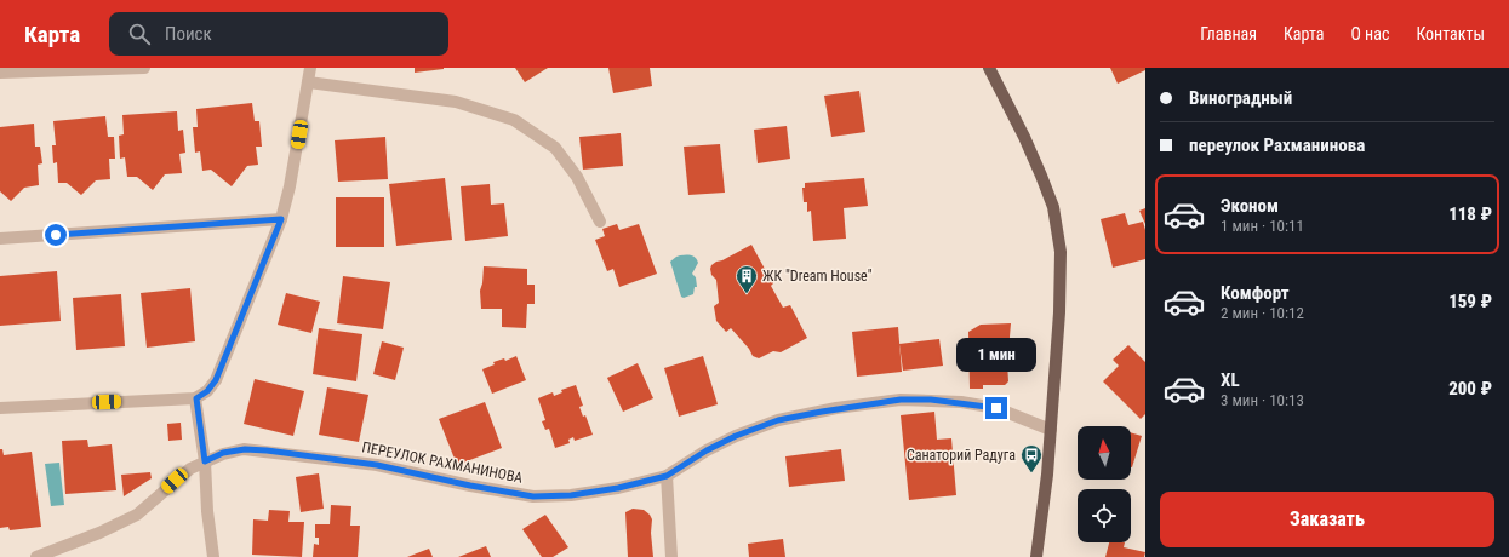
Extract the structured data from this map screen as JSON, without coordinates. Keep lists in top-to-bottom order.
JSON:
{
  "streets": {
    "street": ["ПЕРЕУЛОК РАХМАНИНОВА"]
  },
  "places": {
    "building": ["ЖК \"Dream House\""],
    "bus stop": ["Санаторий Радуга"]
  },
  "north": "top",
  "page": {
    "header": "Карта",
    "search": "Поиск",
    "nav": [
      "Главная",
      "Карта",
      "О нас",
      "Контакты"
    ],
    "banner": ["Виноградный", "переулок Рахманинова"],
    "list": [
      {
        "name": "Эконом",
        "note": "1 мин · 10:11",
        "value": "118 ₽"
      },
      {
        "name": "Комфорт",
        "note": "2 мин · 10:12",
        "value": "159 ₽"
      },
      {
        "name": "XL",
        "note": "3 мин · 10:13",
        "value": "200 ₽"
      }
    ],
    "bubble": "1 мин",
    "buttons": "Заказать"
  }
}
